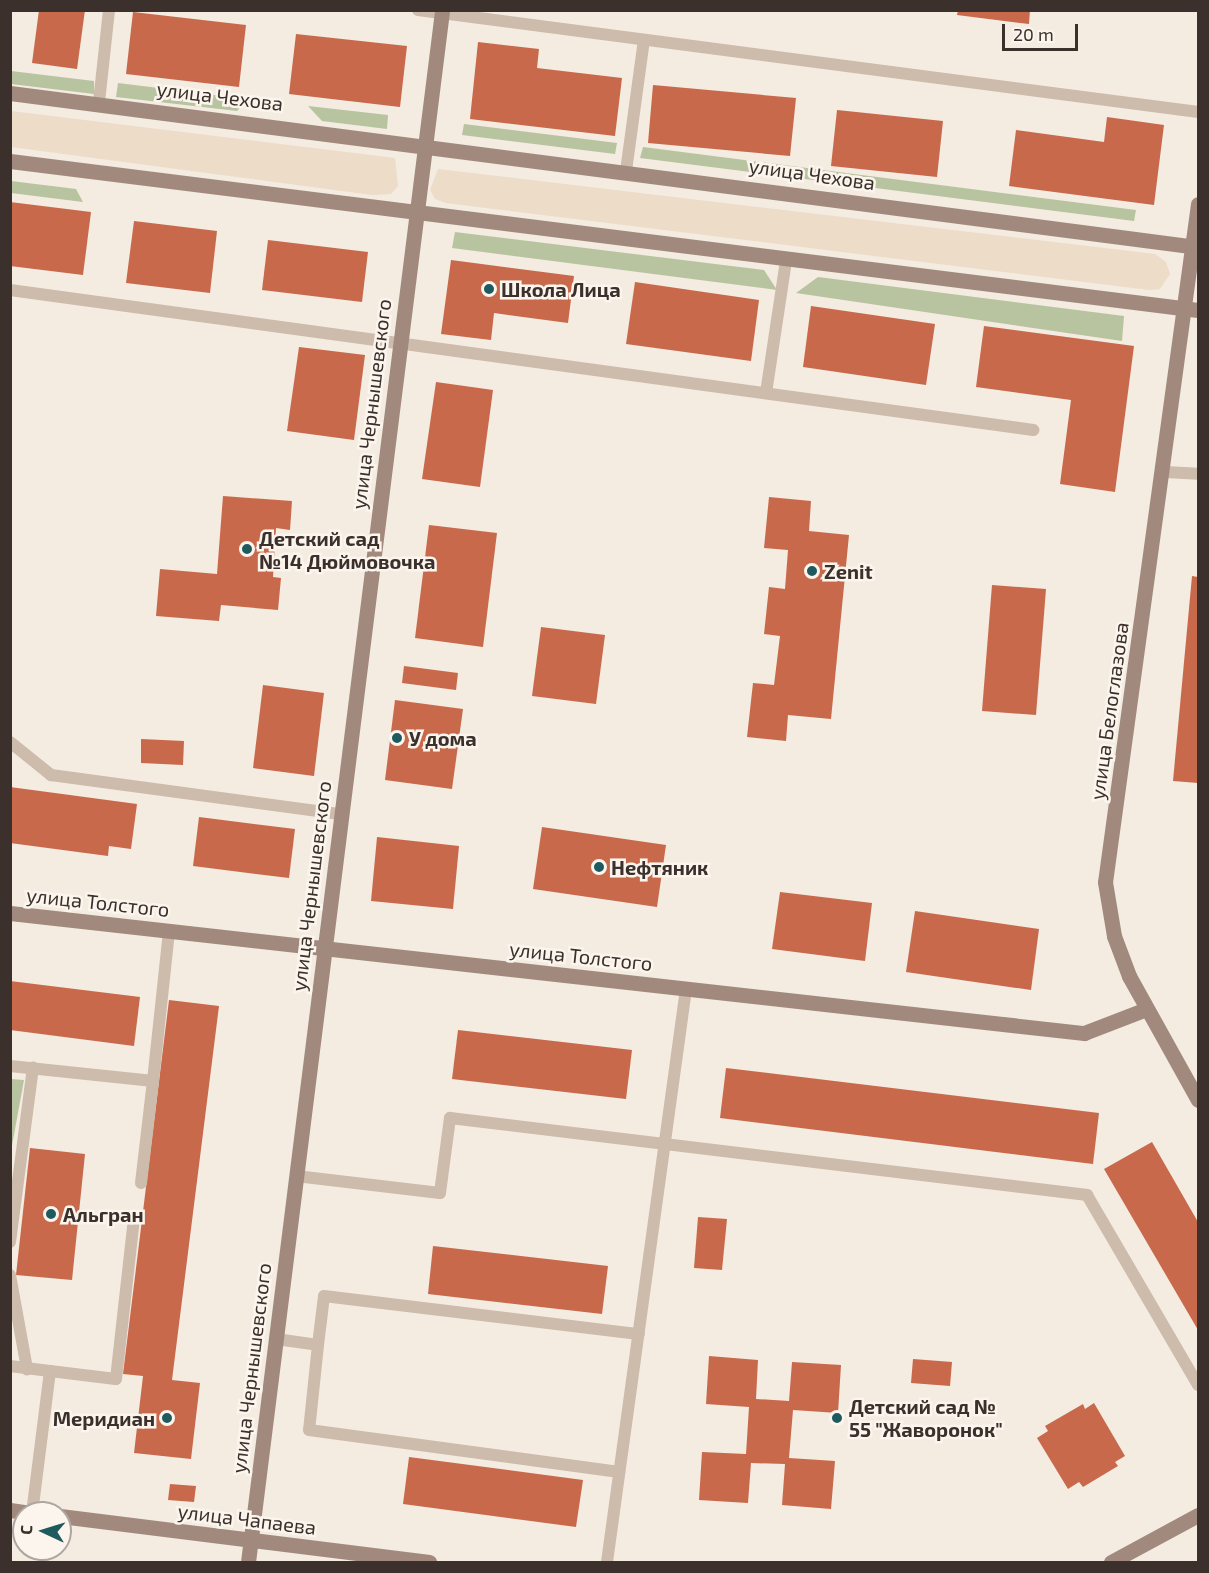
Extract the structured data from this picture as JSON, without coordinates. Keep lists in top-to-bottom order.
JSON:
{
  "streets": {
    "street": [
      "улица Чехова",
      "улица Чернышевского",
      "улица Белоглазова",
      "улица Толстого",
      "улица Чапаева"
    ]
  },
  "crossings": [
    ["улица Чернышевского", "улица Толстого"],
    ["улица Чернышевского", "улица Чапаева"],
    ["улица Белоглазова", "улица Толстого"]
  ],
  "places": [
    "Школа Лица",
    "Детский сад №14 Дюймовочка",
    "Zenit",
    "У дома",
    "Нефтяник",
    "Альгран",
    "Меридиан",
    "Детский сад № 55 \"Жаворонок\""
  ],
  "scale_bar": "20 m",
  "north": "left"
}
